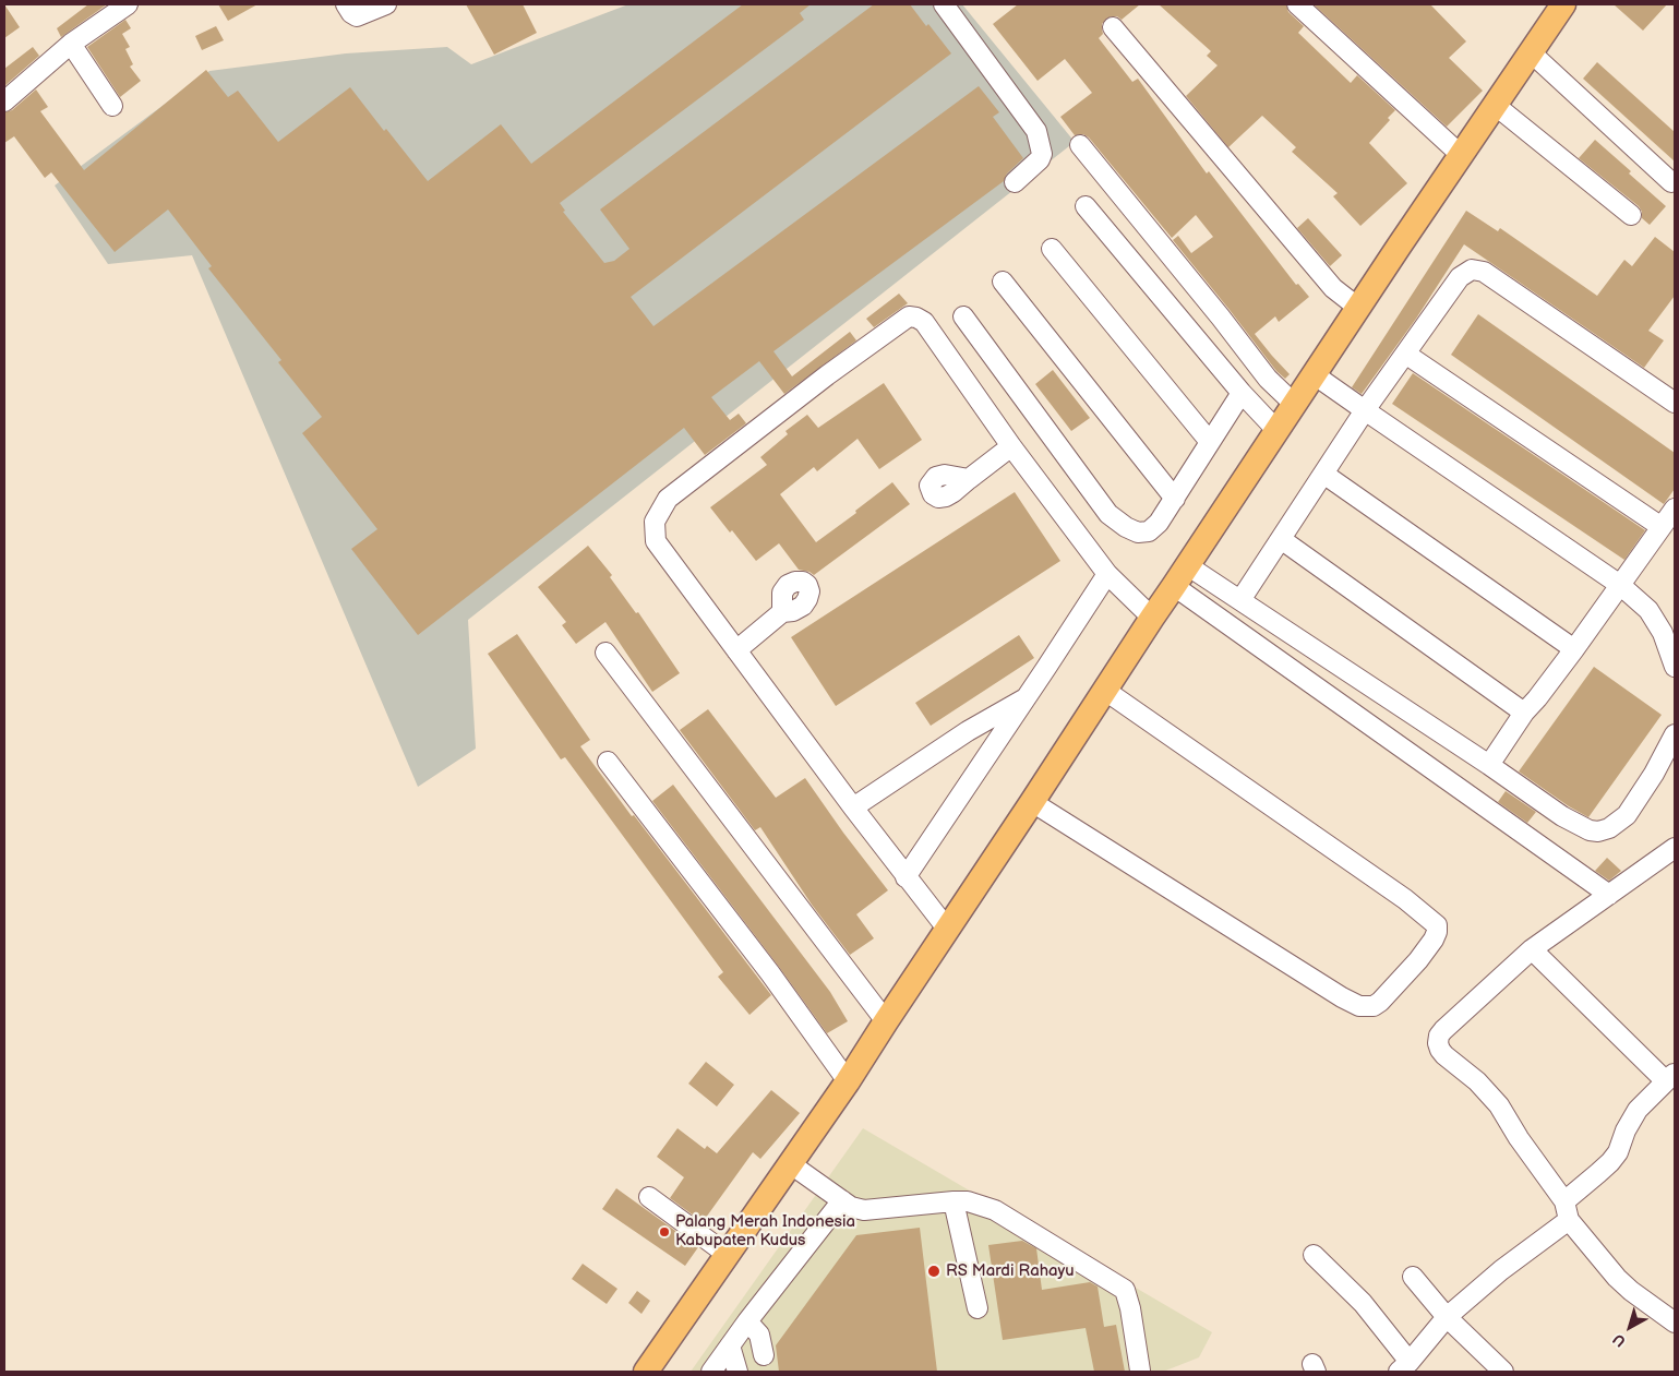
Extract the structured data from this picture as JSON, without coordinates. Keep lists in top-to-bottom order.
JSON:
{
  "places": ["Palang Merah Indonesia Kabupaten Kudus", "RS Mardi Rahayu"],
  "north": "bottom left"
}
